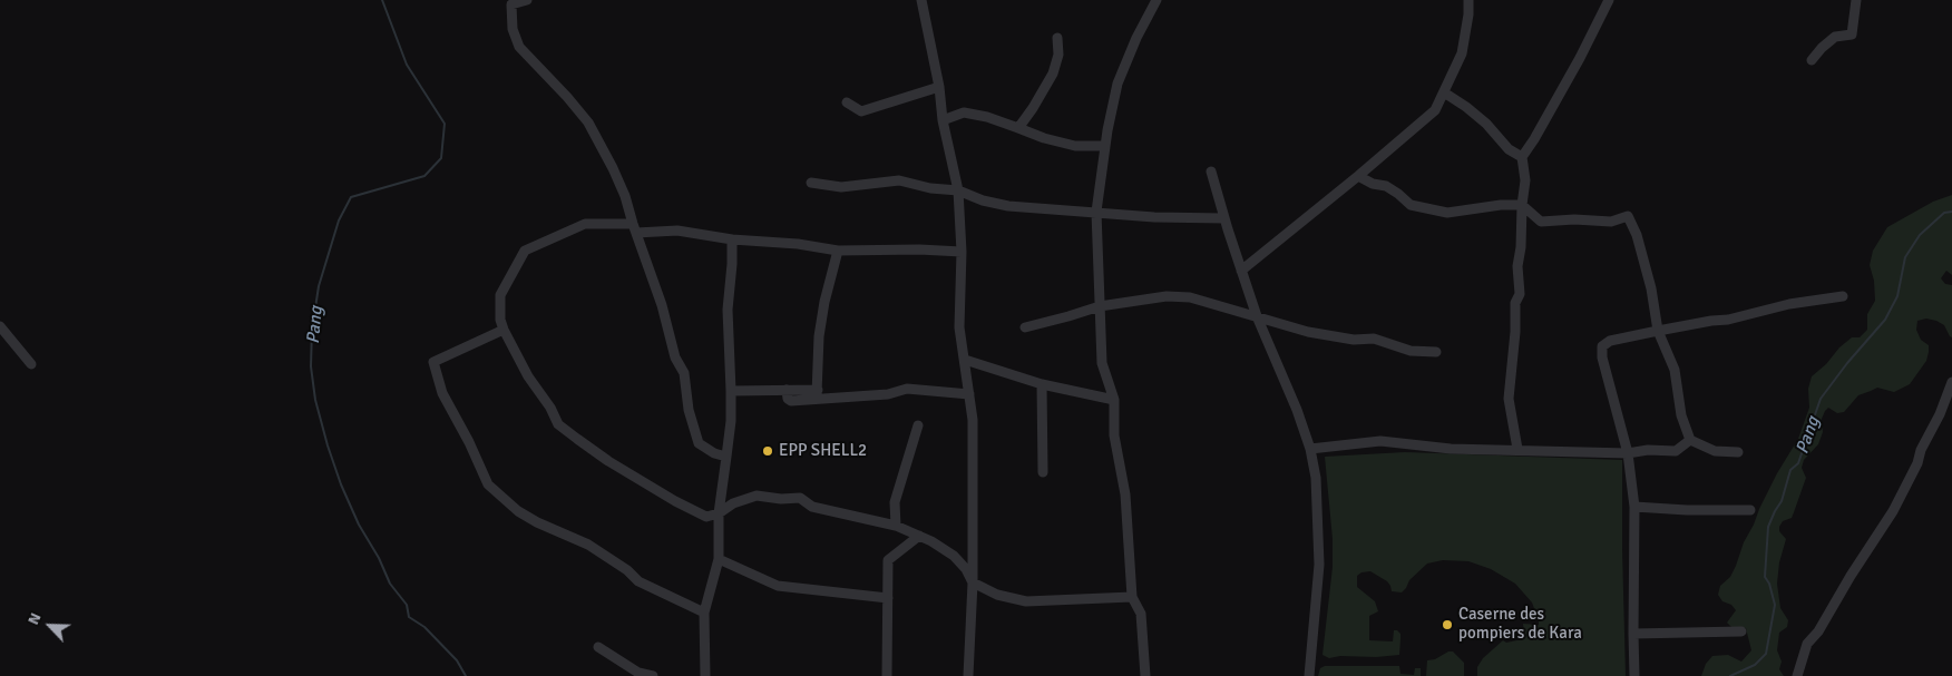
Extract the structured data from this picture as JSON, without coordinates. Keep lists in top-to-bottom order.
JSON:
{
  "water": ["Pang"],
  "places": ["EPP SHELL2", "Caserne des pompiers de Kara"],
  "north": "top left"
}
